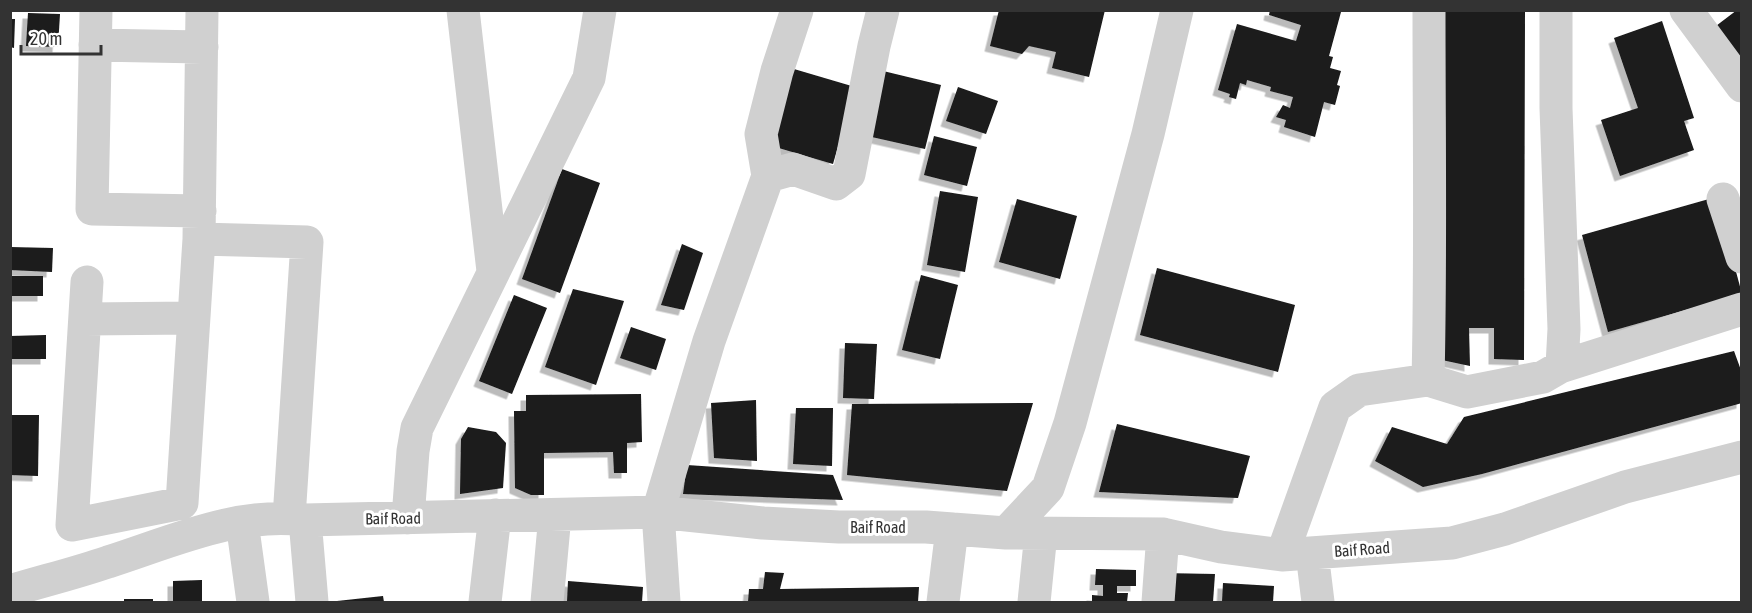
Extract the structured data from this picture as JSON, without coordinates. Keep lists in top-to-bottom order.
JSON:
{
  "streets": {
    "street": ["Baif Road"]
  },
  "scale_bar": "20 m"
}
